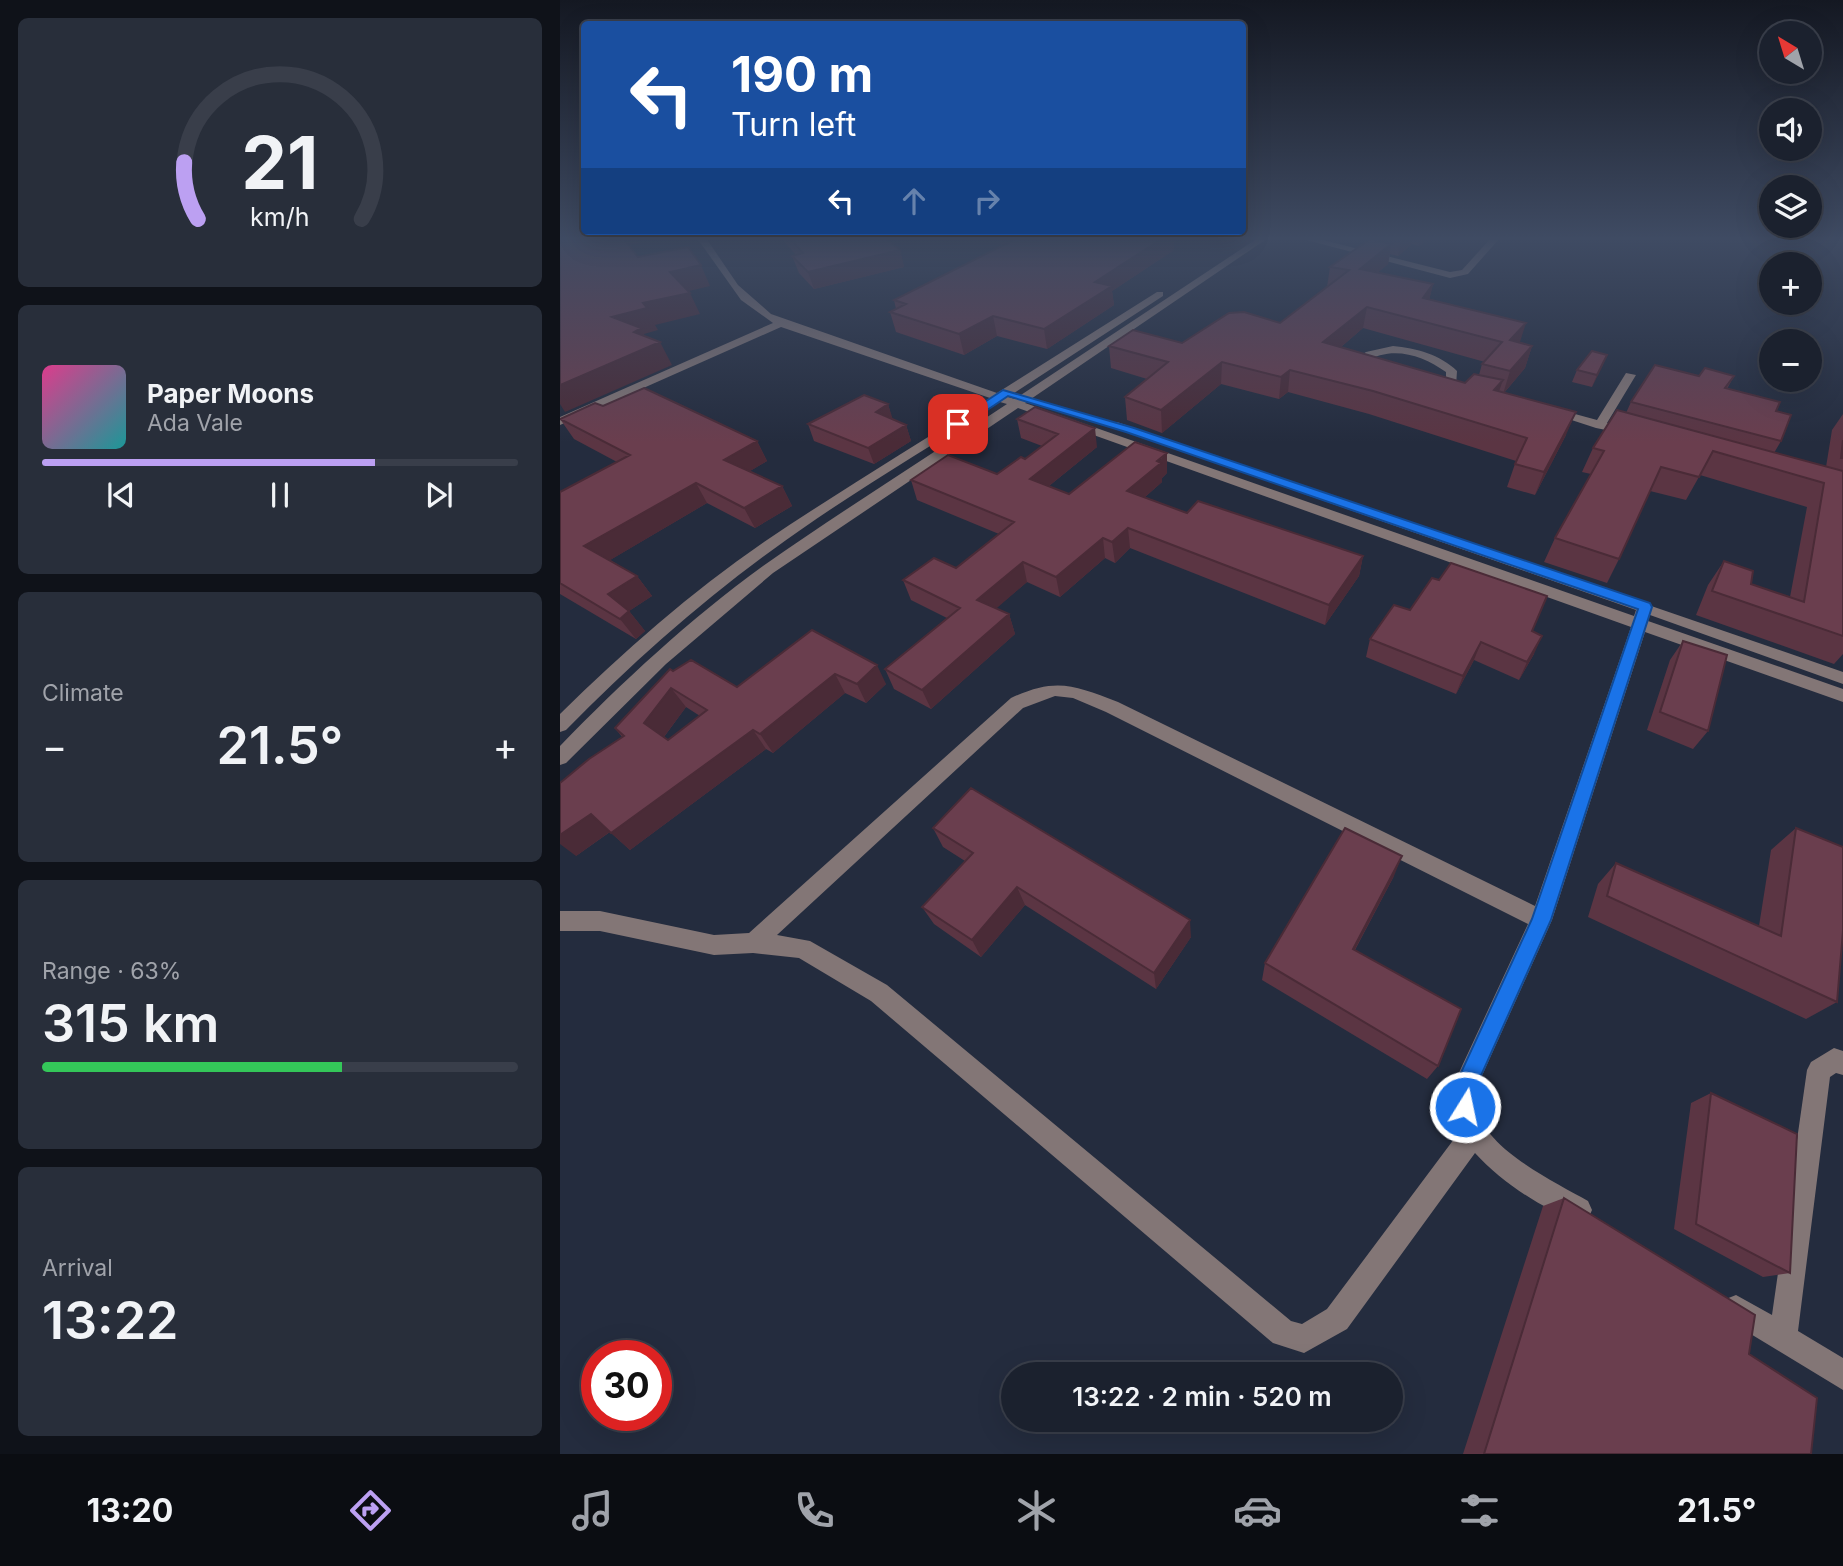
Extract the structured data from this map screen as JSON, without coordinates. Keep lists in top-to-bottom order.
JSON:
{
  "north": "top left",
  "page": {
    "map_buttons": ["+", "−"],
    "turn": ["190 m", "Turn left"],
    "song": ["Paper Moons", "Ada Vale"],
    "tile": [
      "Climate",
      ["Range · 63%", "315 km"],
      ["Arrival", "13:22"]
    ],
    "heat": ["−", "21.5°", "+"],
    "limit": "30",
    "trip": "13:22 · 2 min · 520 m",
    "tabs": ["13:20", "21.5°"],
    "gauge": ["21", "km/h"]
  }
}
